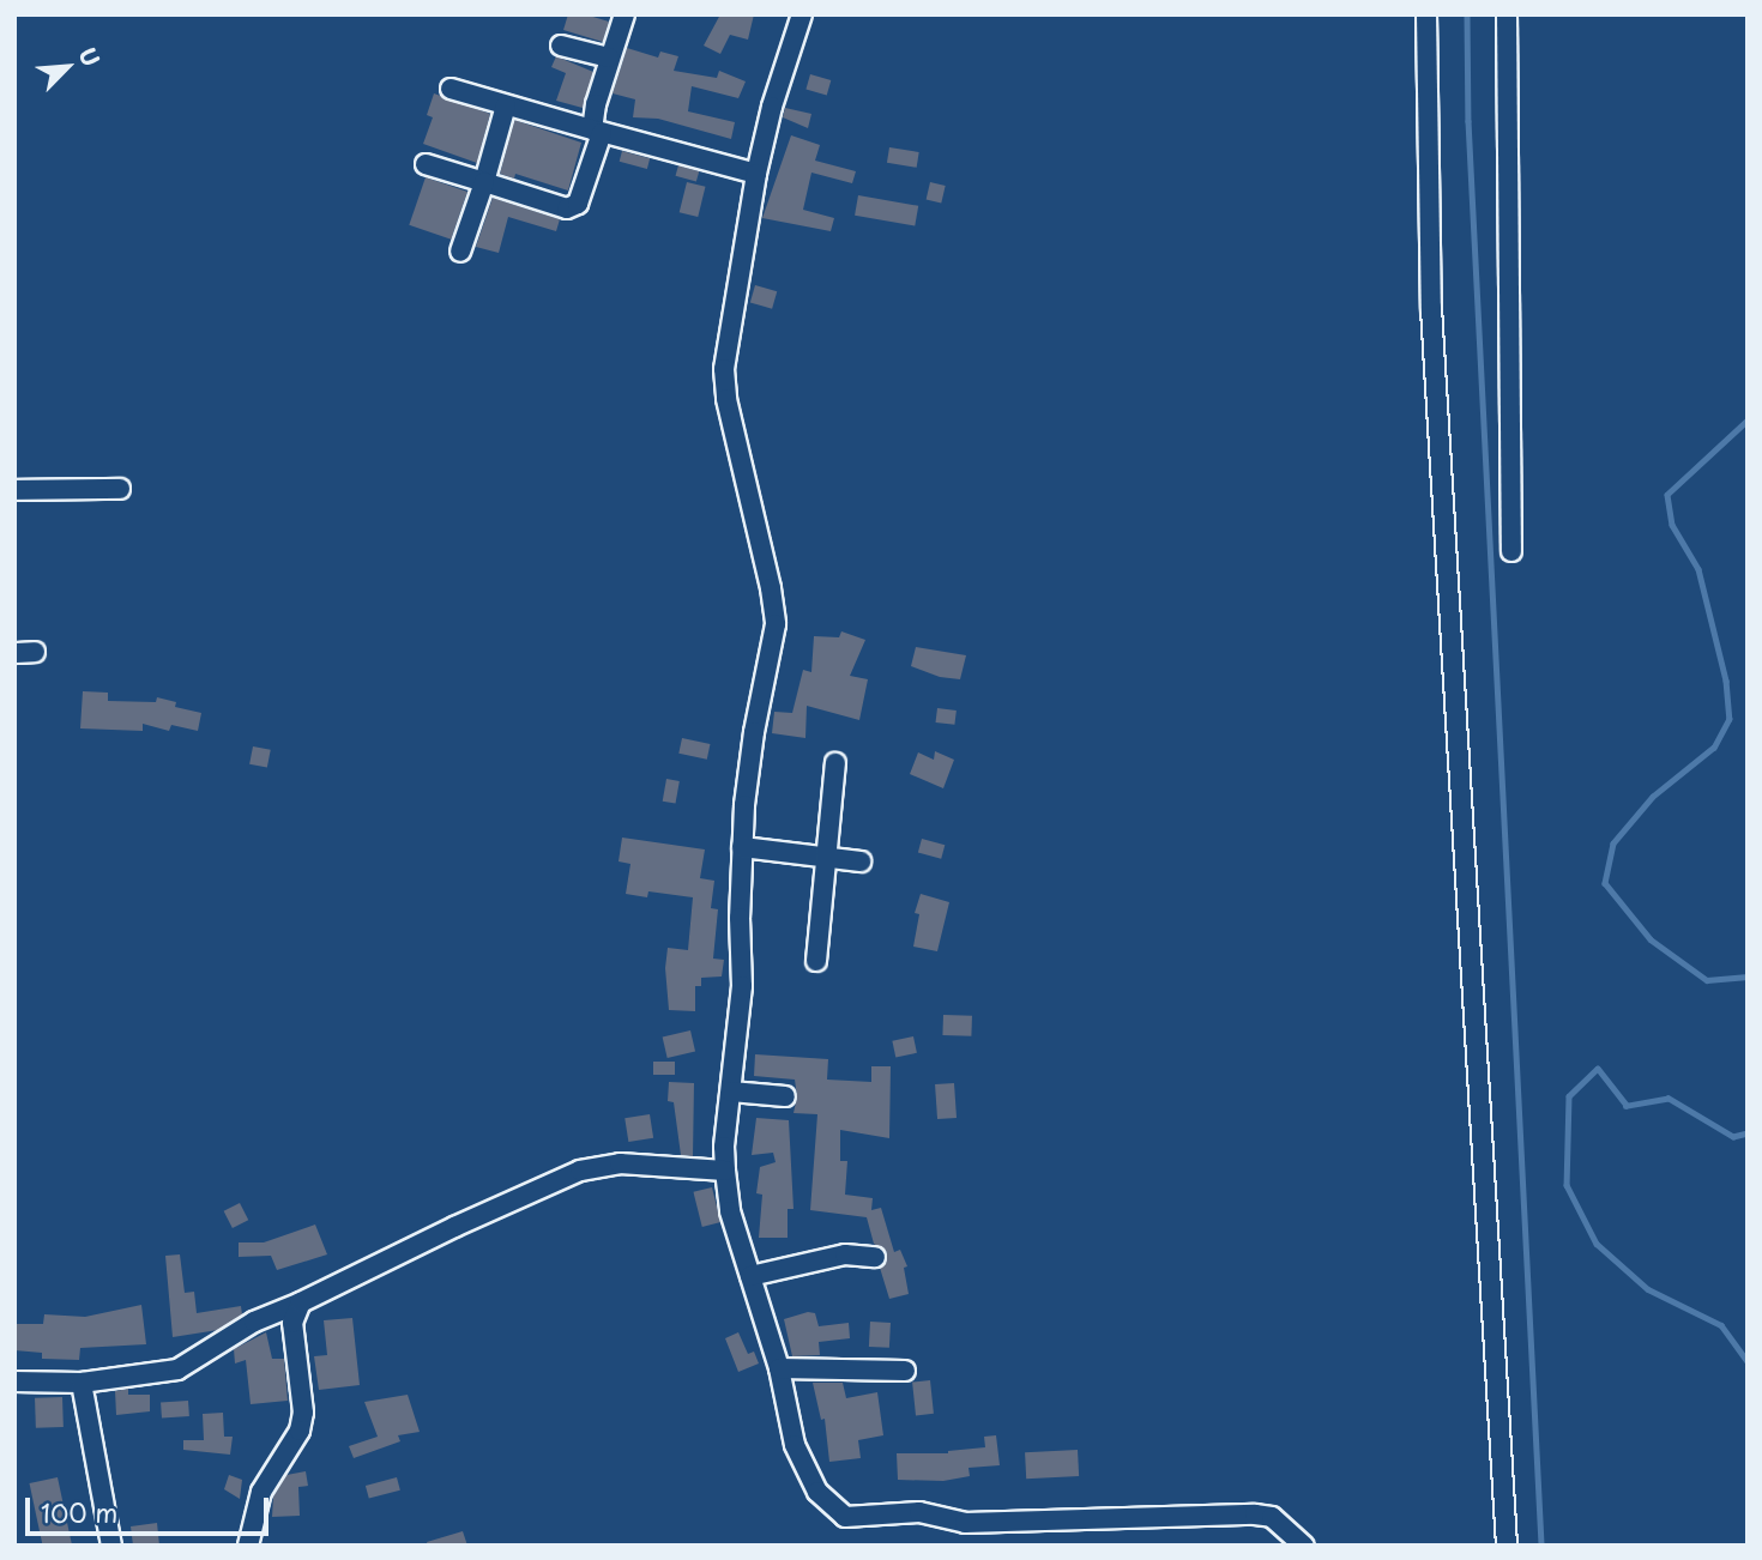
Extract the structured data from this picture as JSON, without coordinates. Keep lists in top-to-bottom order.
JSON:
{
  "scale_bar": "100 m",
  "north": "top right"
}
